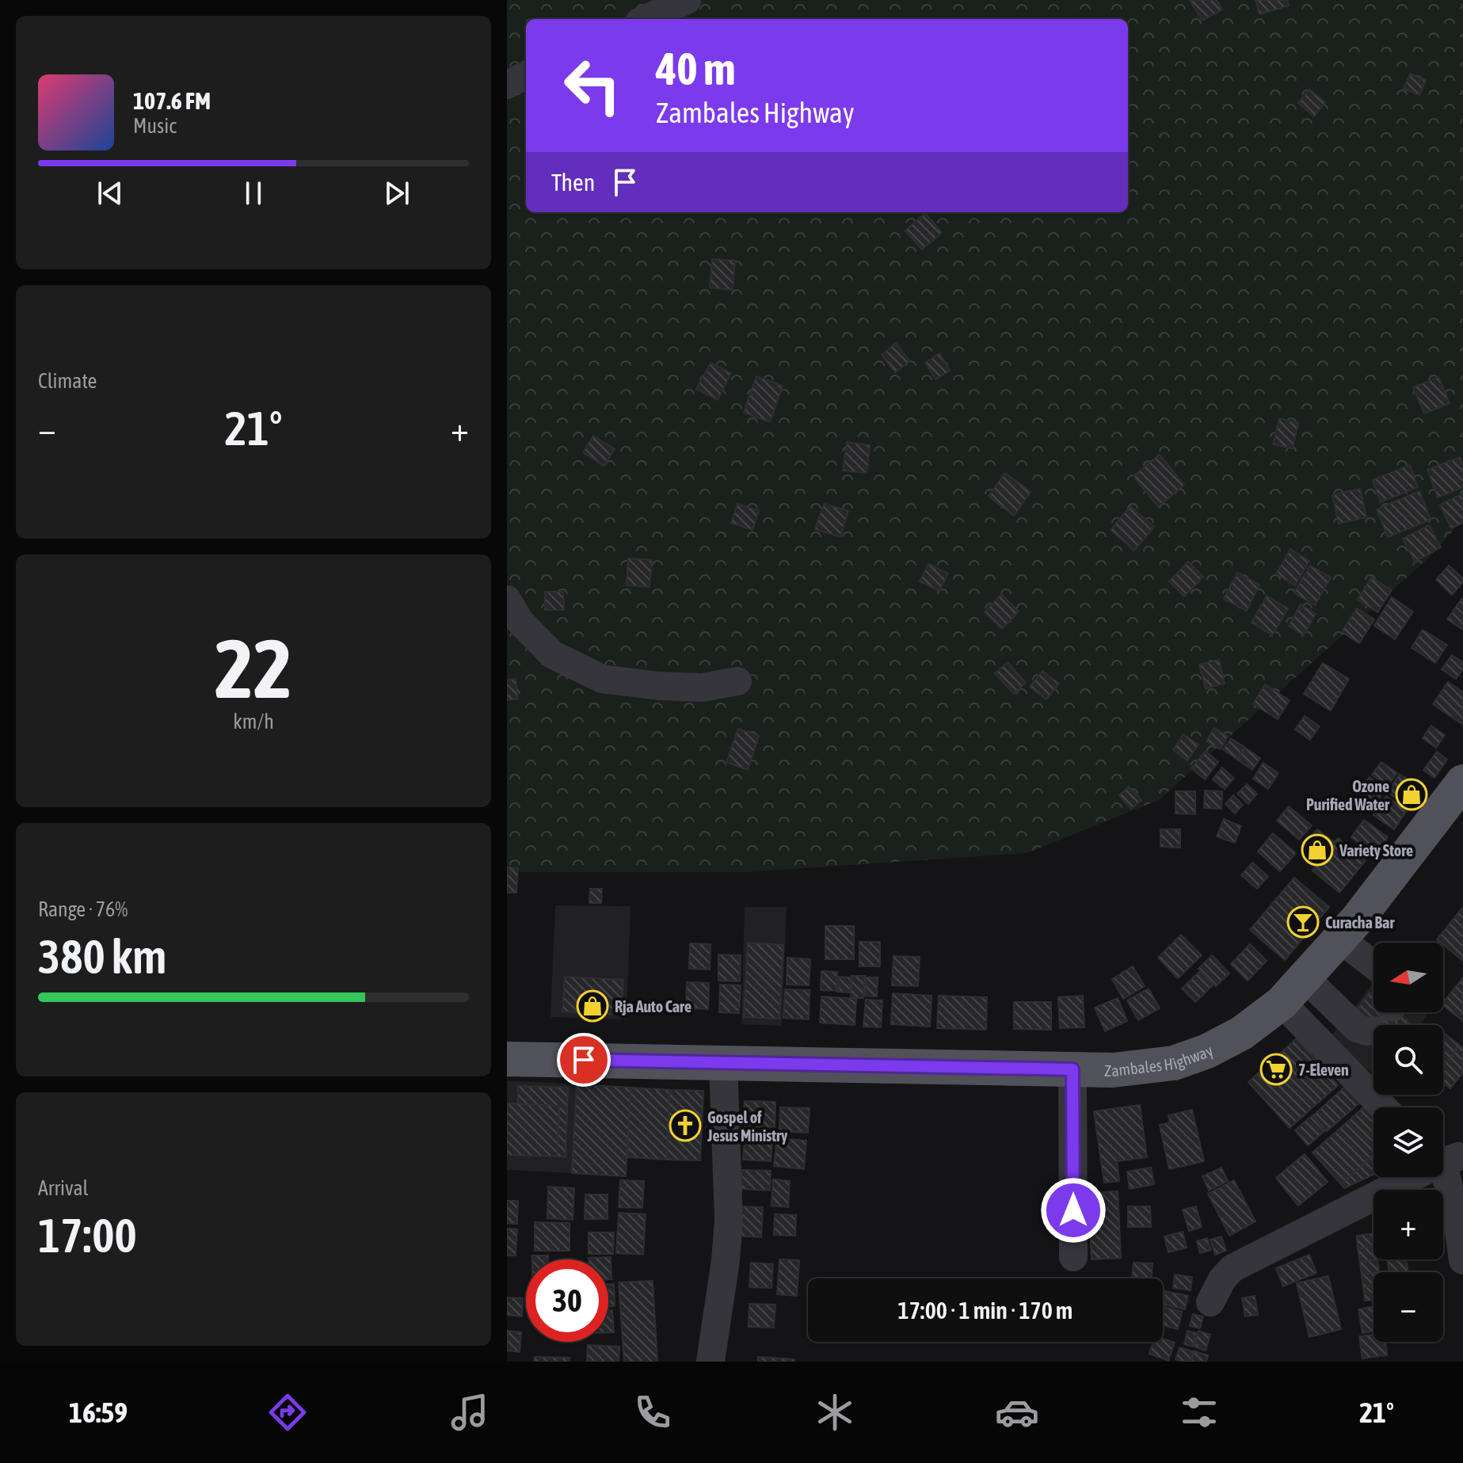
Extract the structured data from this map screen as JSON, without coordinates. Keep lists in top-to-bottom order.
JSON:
{
  "streets": {
    "main road": ["Zambales Highway"]
  },
  "places": {
    "shop": ["Ozone Purified Water", "Variety Store", "Rja Auto Care"],
    "bar": ["Curacha Bar"],
    "supermarket": ["7-Eleven"],
    "church": ["Gospel of Jesus Ministry"]
  },
  "north": "left",
  "page": {
    "turn": ["40 m", "Zambales Highway"],
    "song": ["107.6 FM", "Music"],
    "then": "Then",
    "tile": [
      "Climate",
      ["22", "km/h"],
      ["Range · 76%", "380 km"],
      ["Arrival", "17:00"]
    ],
    "heat": ["−", "21°", "+"],
    "map_buttons": ["+", "−"],
    "limit": "30",
    "trip": "17:00 · 1 min · 170 m",
    "tabs": ["16:59", "21°"]
  }
}
